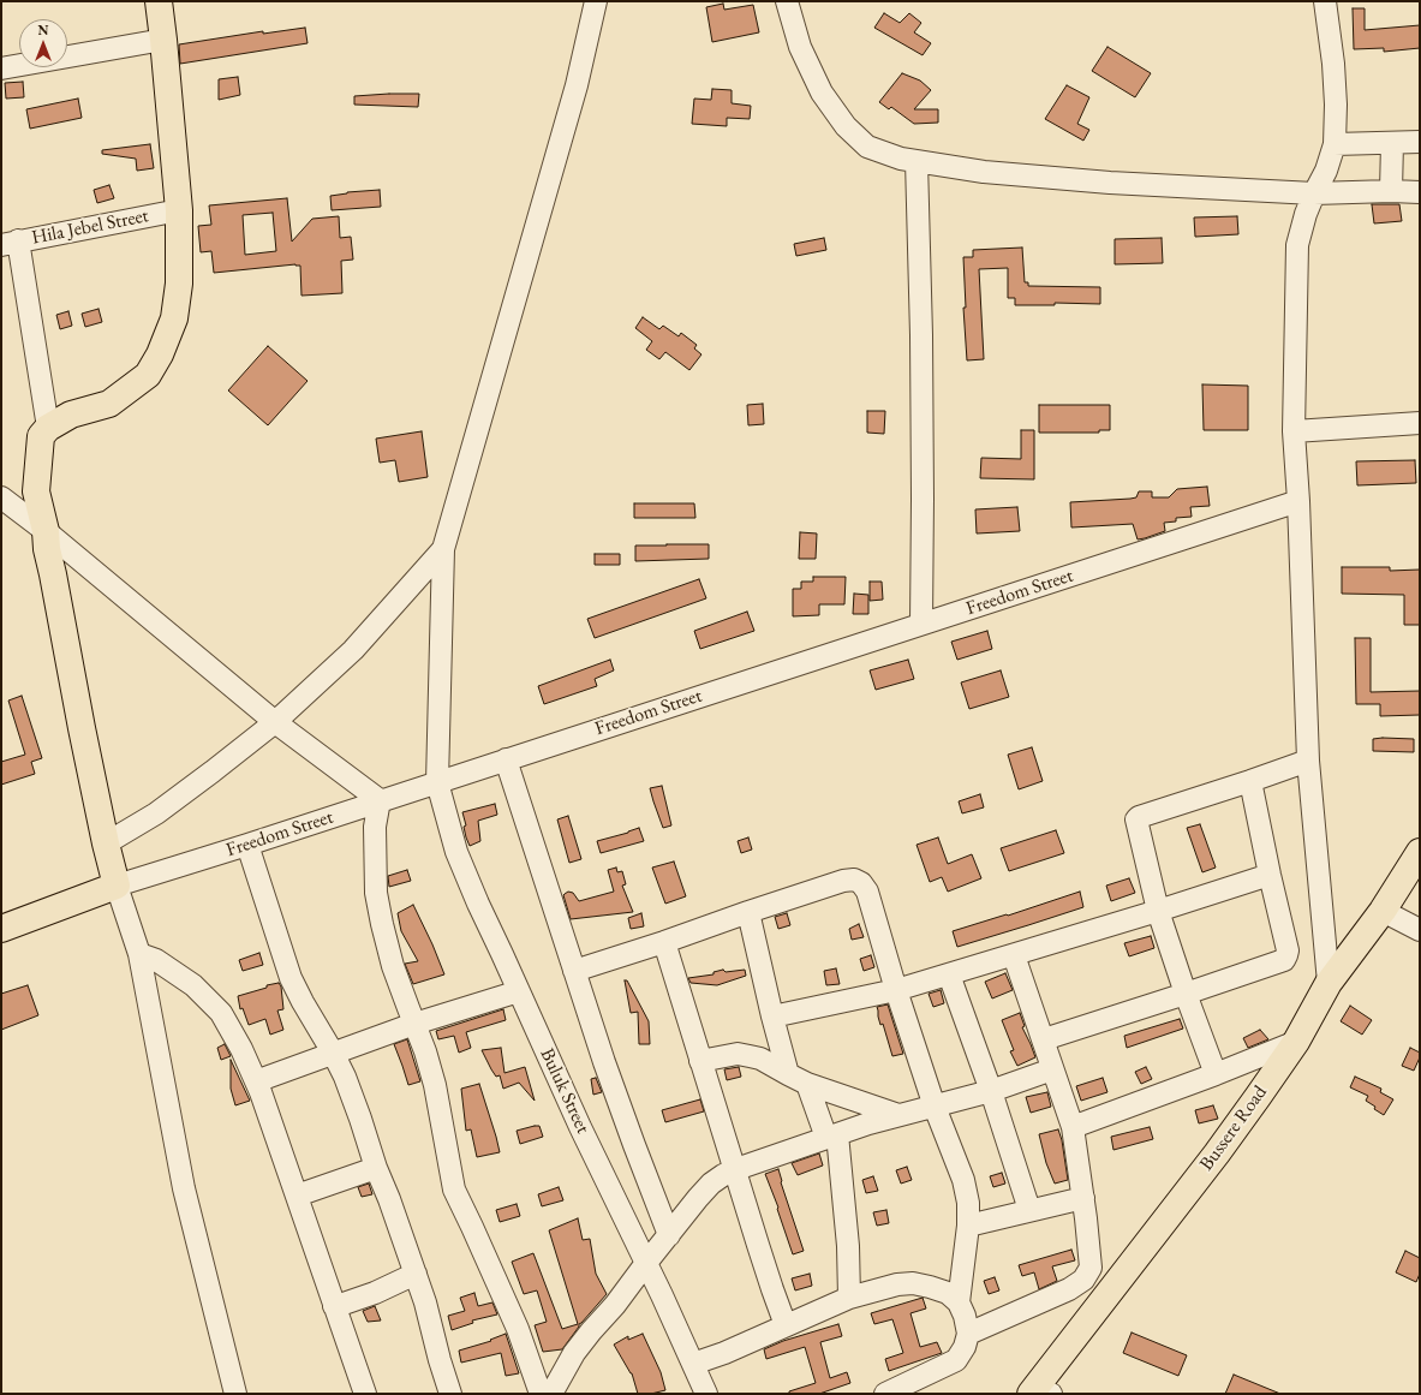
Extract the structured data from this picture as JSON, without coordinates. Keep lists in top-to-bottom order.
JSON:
{
  "streets": {
    "main road": ["Freedom Street", "Bussere Road"],
    "street": ["Hila Jebel Street", "Buluk Street"]
  },
  "crossings": [
    ["Freedom Street", "Buluk Street"]
  ],
  "north": "top"
}
